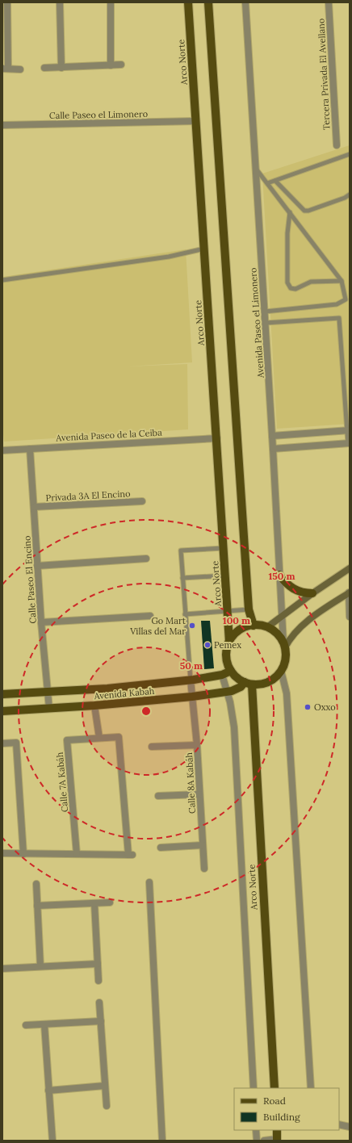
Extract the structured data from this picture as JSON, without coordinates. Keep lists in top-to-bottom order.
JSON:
{
  "streets": {
    "main road": ["Arco Norte", "Avenida Kabah"],
    "street": [
      "Tercera Privada El Avellano",
      "Calle Paseo el Limonero",
      "Avenida Paseo el Limonero",
      "Avenida Paseo de la Ceiba",
      "Privada 3A El Encino",
      "Calle Paseo El Encino",
      "Calle 7A Kabáh",
      "Calle 8A Kabáh"
    ]
  },
  "crossings": [
    ["Arco Norte", "Calle Paseo el Limonero"],
    ["Arco Norte", "Avenida Paseo el Limonero"],
    ["Arco Norte", "Avenida Paseo de la Ceiba"],
    ["Arco Norte", "Avenida Kabah"],
    ["Avenida Paseo el Limonero", "Avenida Kabah"],
    ["Avenida Paseo de la Ceiba", "Calle Paseo El Encino"],
    ["Privada 3A El Encino", "Calle Paseo El Encino"],
    ["Calle Paseo El Encino", "Avenida Kabah"],
    ["Avenida Kabah", "Calle 8A Kabáh"]
  ],
  "places": ["Go Mart Villas del Mar", "Pemex", "Oxxo"],
  "legend": ["Road", "Building"],
  "rings": ["150 m", "100 m", "50 m"]
}
